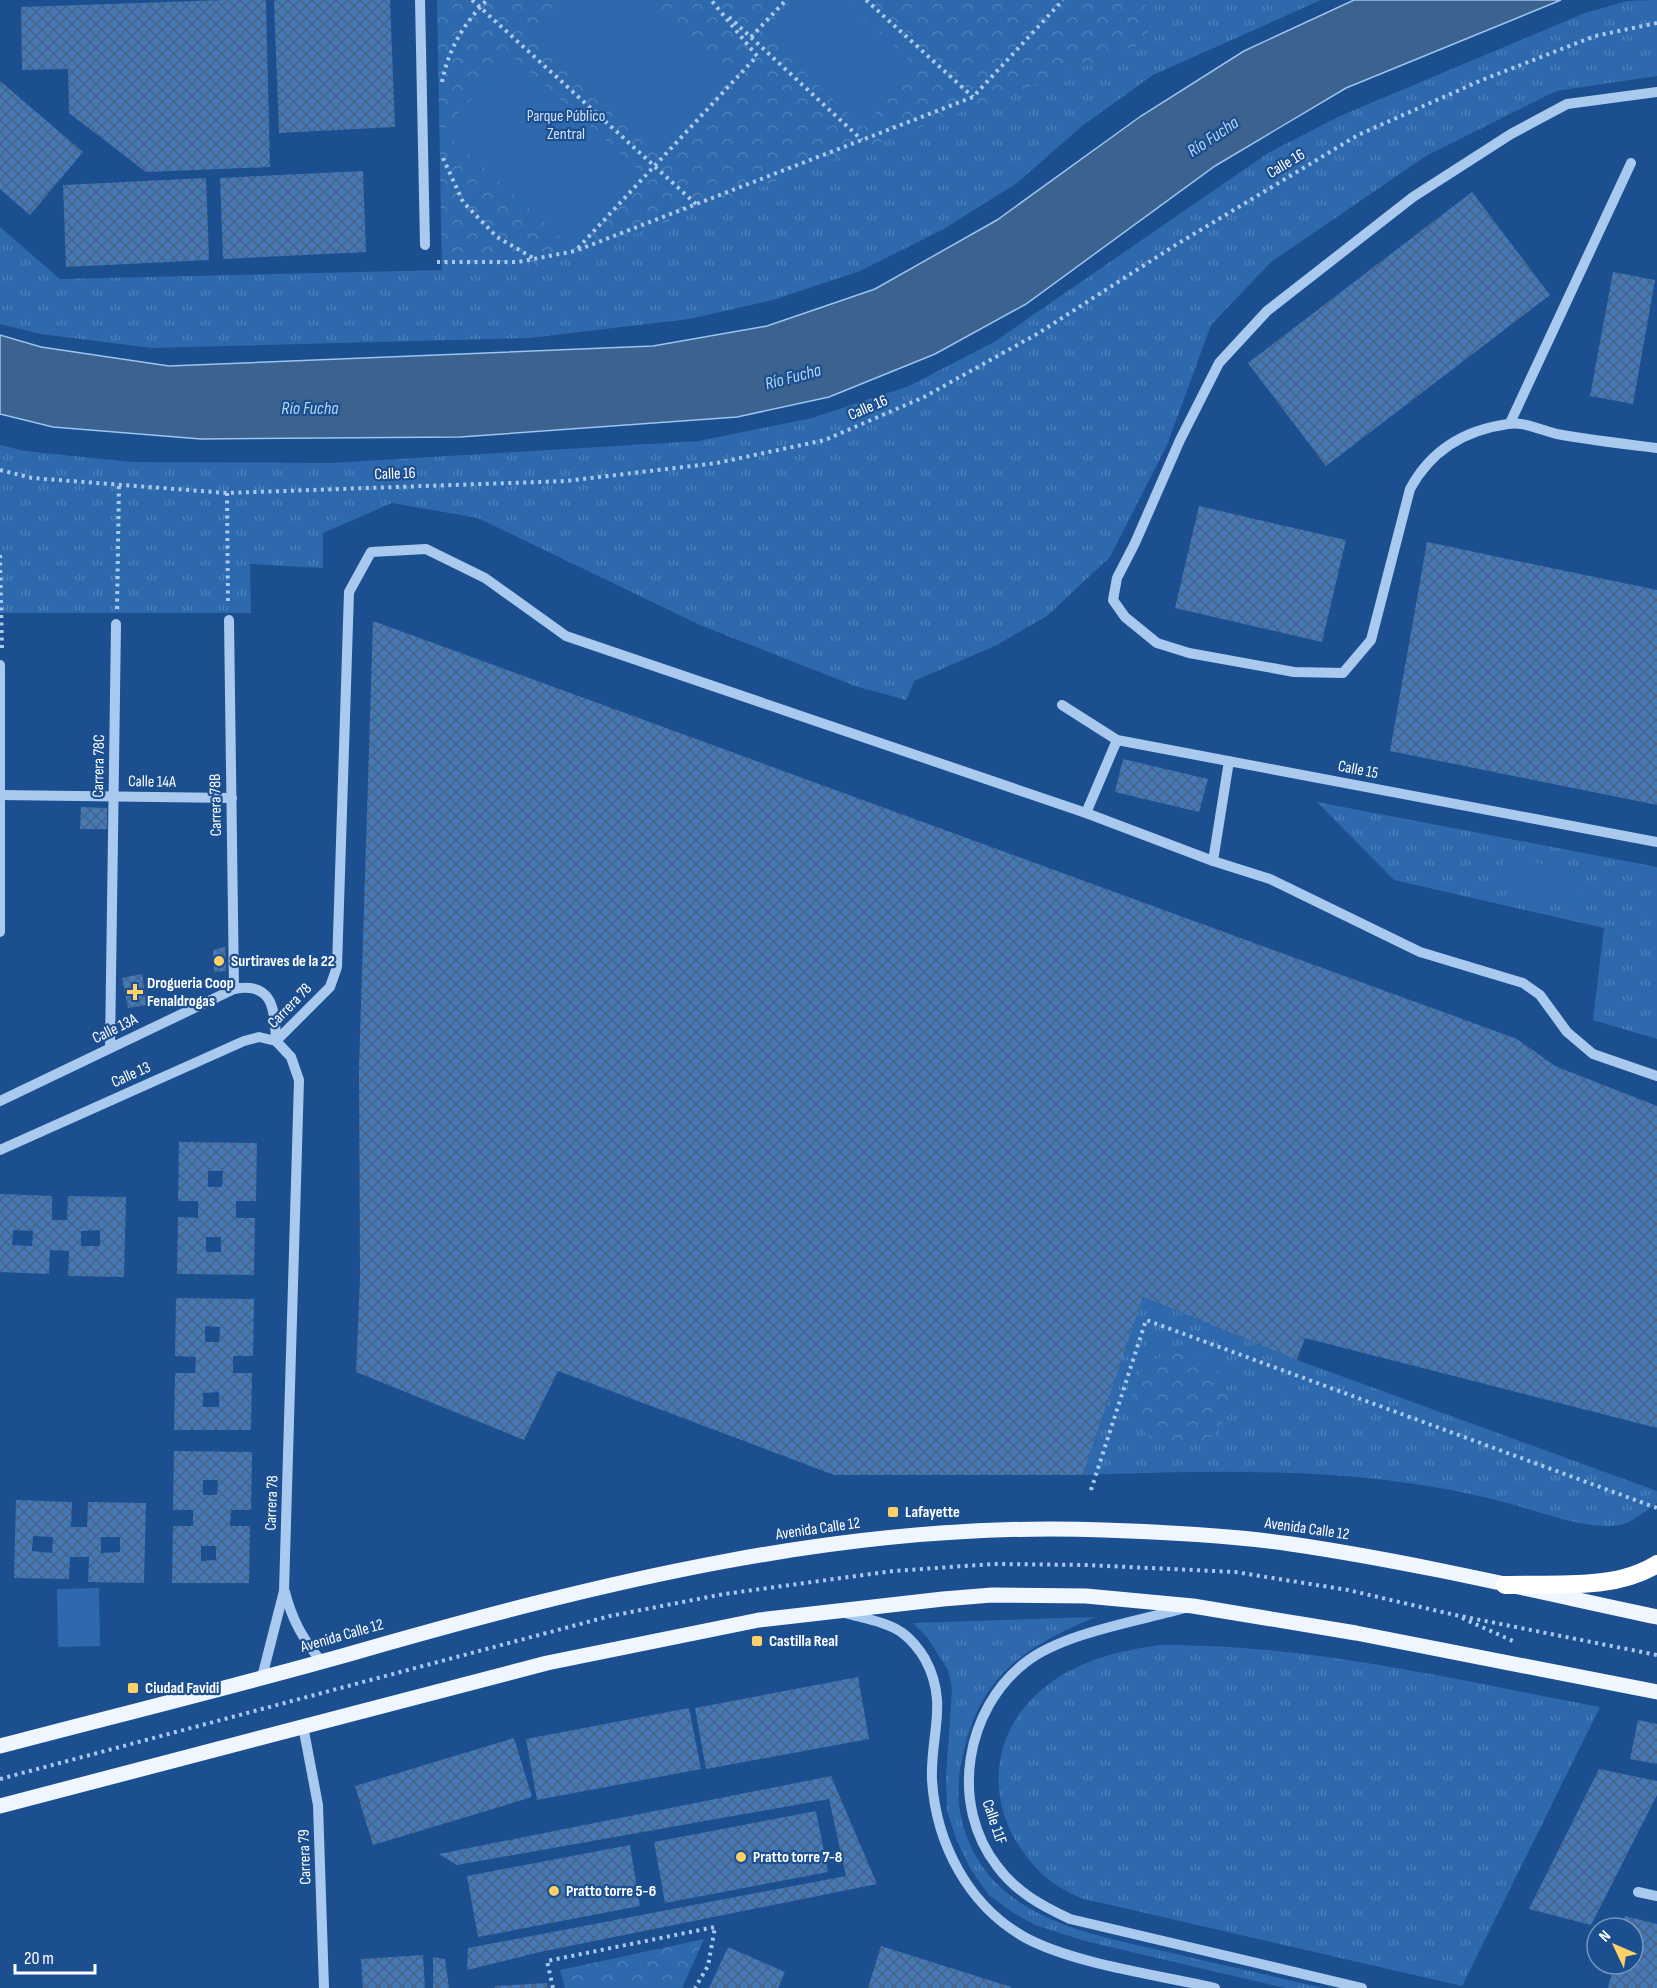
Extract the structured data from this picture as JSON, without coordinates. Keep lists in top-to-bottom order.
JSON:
{
  "streets": {
    "main road": ["Avenida Calle 12"],
    "street": [
      "Carrera 78C",
      "Calle 15",
      "Calle 14A",
      "Carrera 78B",
      "Carrera 78",
      "Calle 13A",
      "Calle 13",
      "Calle 11F",
      "Carrera 79"
    ],
    "path": ["Calle 16"]
  },
  "crossings": [
    ["Carrera 78C", "Calle 14A"],
    ["Carrera 78C", "Calle 13A"],
    ["Calle 14A", "Carrera 78B"],
    ["Carrera 78B", "Calle 13A"],
    ["Carrera 78", "Calle 13"],
    ["Carrera 78", "Avenida Calle 12"]
  ],
  "water": ["Río Fucha"],
  "parks": ["Parque Público Zentral"],
  "places": {
    "other": ["Surtiraves de la 22", "Pratto torre 7-8", "Pratto torre 5-6"],
    "health": ["Drogueria Coop Fenaldrogas"],
    "transit": ["Lafayette", "Castilla Real", "Ciudad Favidi"]
  },
  "scale_bar": "20 m",
  "north": "top left"
}
